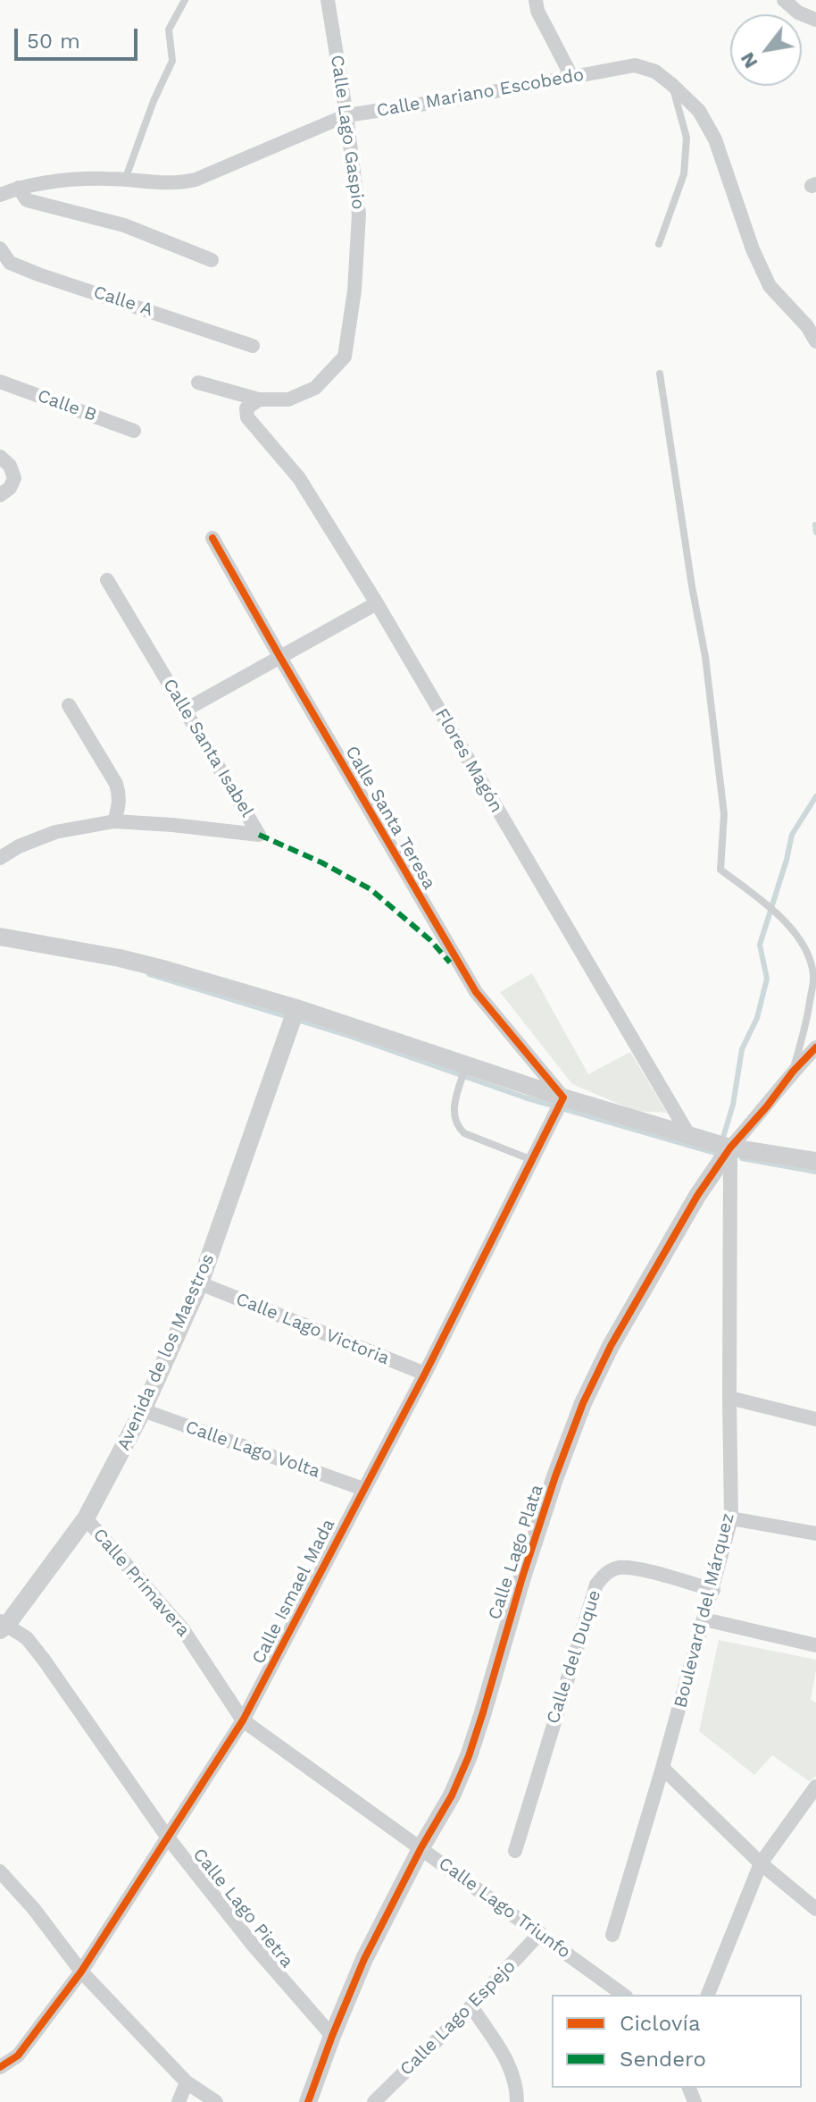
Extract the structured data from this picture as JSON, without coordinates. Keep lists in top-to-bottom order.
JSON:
{
  "streets": {
    "street": [
      "Calle Mariano Escobedo",
      "Calle Lago Gaspio",
      "Calle A",
      "Calle B",
      "Calle Santa Isabel",
      "Flores Magón",
      "Calle Santa Teresa",
      "Calle Lago Victoria",
      "Avenida de los Maestros",
      "Calle Lago Volta",
      "Calle Lago Plata",
      "Calle Primavera",
      "Calle Ismael Mada",
      "Boulevard del Márquez",
      "Calle del Duque",
      "Calle Lago Pietra",
      "Calle Lago Triunfo",
      "Calle Lago Espejo"
    ]
  },
  "crossings": [
    ["Calle Mariano Escobedo", "Calle Lago Gaspio"],
    ["Calle Lago Gaspio", "Flores Magón"],
    ["Calle Santa Teresa", "Calle Ismael Mada"],
    ["Calle Lago Victoria", "Avenida de los Maestros"],
    ["Calle Lago Victoria", "Calle Ismael Mada"],
    ["Avenida de los Maestros", "Calle Lago Volta"],
    ["Avenida de los Maestros", "Calle Primavera"],
    ["Avenida de los Maestros", "Calle Lago Pietra"],
    ["Calle Lago Volta", "Calle Ismael Mada"],
    ["Calle Lago Plata", "Boulevard del Márquez"],
    ["Calle Lago Plata", "Calle Lago Pietra"],
    ["Calle Lago Plata", "Calle Lago Triunfo"],
    ["Calle Primavera", "Calle Ismael Mada"],
    ["Calle Primavera", "Calle Lago Triunfo"],
    ["Calle Ismael Mada", "Calle Lago Pietra"],
    ["Calle Ismael Mada", "Calle Lago Triunfo"],
    ["Boulevard del Márquez", "Calle del Duque"],
    ["Calle Lago Triunfo", "Calle Lago Espejo"]
  ],
  "legend": ["Ciclovía", "Sendero"],
  "scale_bar": "50 m",
  "north": "bottom left"
}
